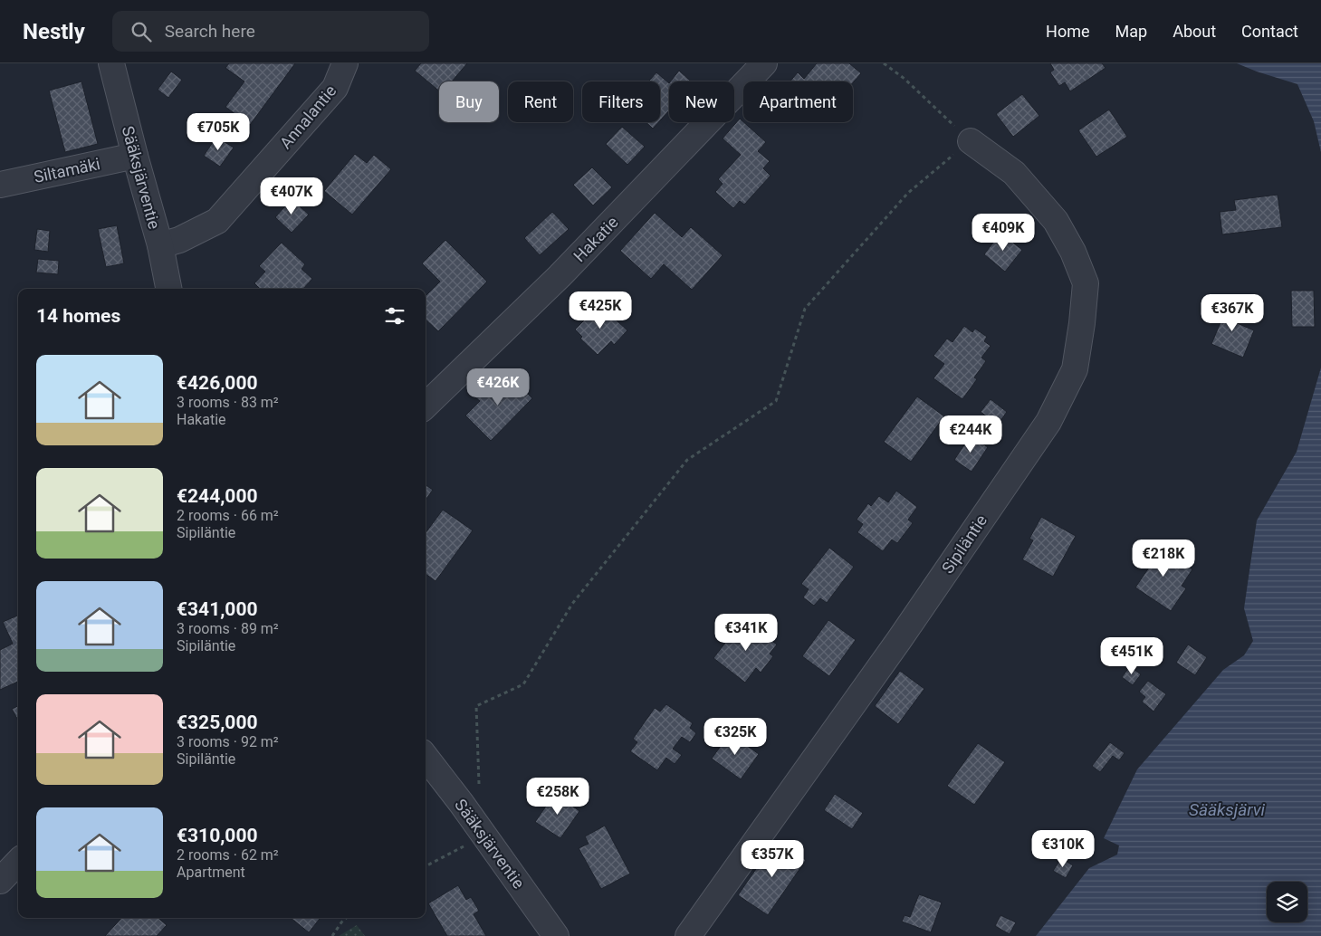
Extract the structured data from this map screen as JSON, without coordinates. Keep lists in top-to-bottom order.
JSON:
{
  "streets": {
    "street": [
      "Annalantie",
      "Siltamäki",
      "Sääksjärventie",
      "Hakatie",
      "Sipiläntie"
    ]
  },
  "crossings": [
    ["Annalantie", "Sääksjärventie"],
    ["Siltamäki", "Sääksjärventie"]
  ],
  "water": ["Sääksjärvi"],
  "page": {
    "header": "Nestly",
    "search": "Search here",
    "nav": [
      "Home",
      "Map",
      "About",
      "Contact"
    ],
    "chip": [
      "Buy",
      "Rent",
      "Filters",
      "New",
      "Apartment"
    ],
    "price": [
      "€705K",
      "€407K",
      "€409K",
      "€425K",
      "€367K",
      "€426K",
      "€244K",
      "€218K",
      "€341K",
      "€451K",
      "€325K",
      "€258K",
      "€310K",
      "€357K"
    ],
    "heading": "14 homes",
    "list": [
      {
        "name": "€426,000",
        "note": "3 rooms · 83 m² · Hakatie"
      },
      {
        "name": "€244,000",
        "note": "2 rooms · 66 m² · Sipiläntie"
      },
      {
        "name": "€341,000",
        "note": "3 rooms · 89 m² · Sipiläntie"
      },
      {
        "name": "€325,000",
        "note": "3 rooms · 92 m² · Sipiläntie"
      },
      {
        "name": "€310,000",
        "note": "2 rooms · 62 m² · Apartment"
      }
    ]
  }
}
